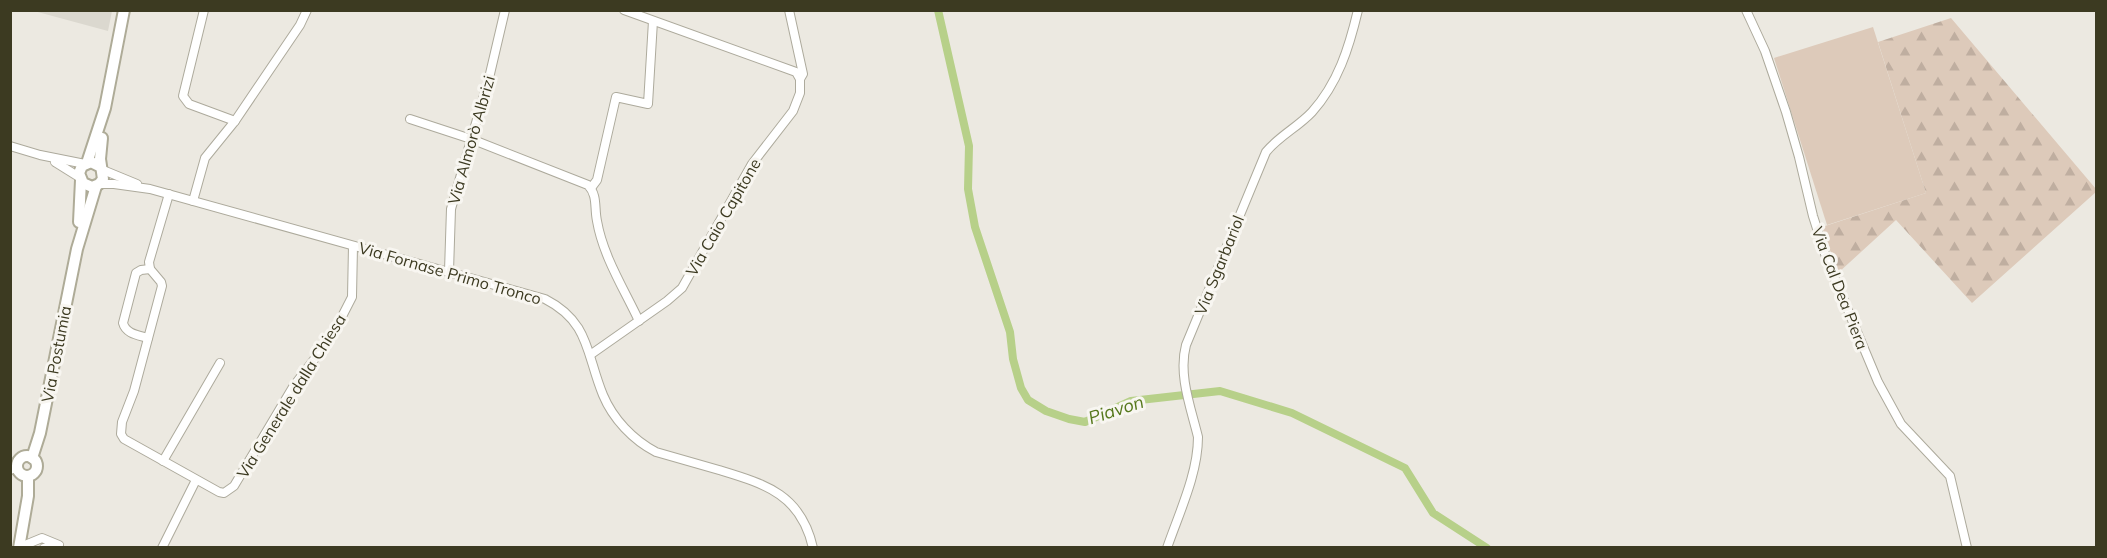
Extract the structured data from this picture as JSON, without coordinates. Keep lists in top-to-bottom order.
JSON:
{
  "streets": {
    "main road": ["Via Postumia"],
    "street": [
      "Via Almorò Albrizi",
      "Via Caio Capitone",
      "Via Sgarbariol",
      "Via Fornase Primo Tronco",
      "Via Cal Dea Piera",
      "Via Generale dalla Chiesa"
    ]
  },
  "crossings": [
    ["Via Almorò Albrizi", "Via Fornase Primo Tronco"],
    ["Via Caio Capitone", "Via Fornase Primo Tronco"],
    ["Via Fornase Primo Tronco", "Via Postumia"],
    ["Via Fornase Primo Tronco", "Via Generale dalla Chiesa"]
  ],
  "water": ["Piavon"]
}
